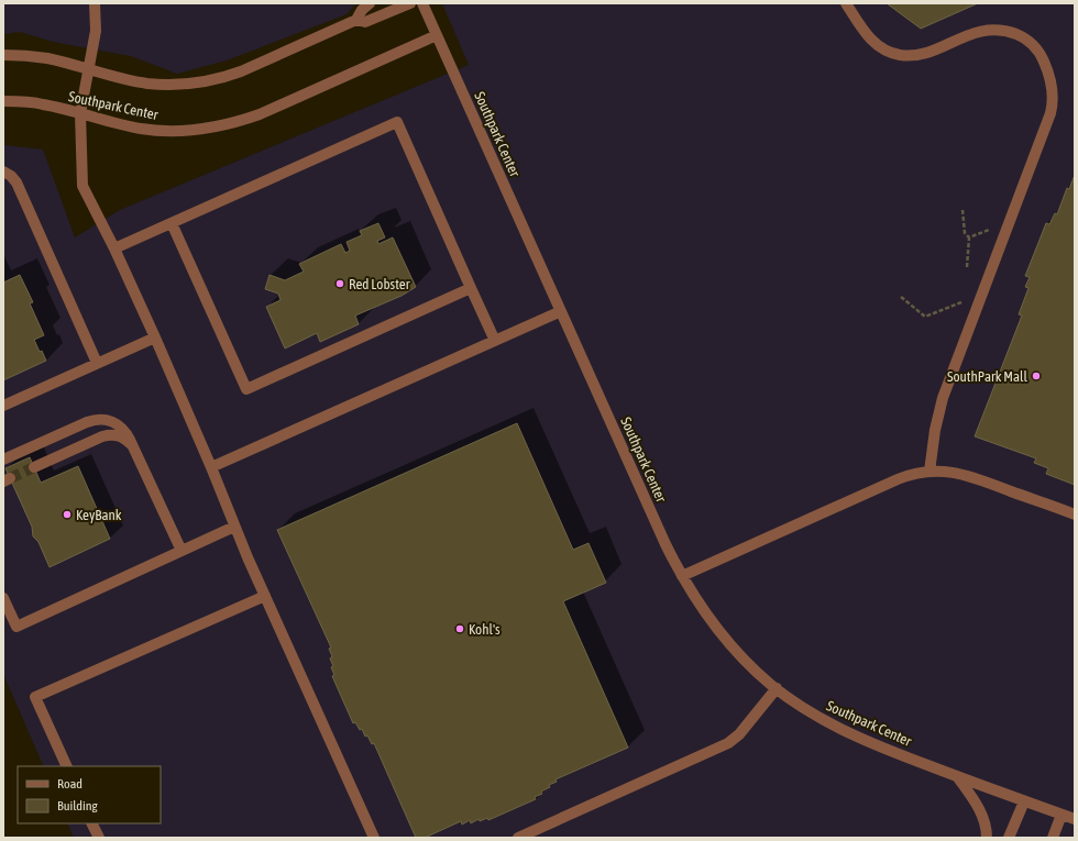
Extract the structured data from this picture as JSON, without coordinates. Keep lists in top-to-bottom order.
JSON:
{
  "streets": {
    "street": ["Southpark Center"]
  },
  "places": [
    "Red Lobster",
    "SouthPark Mall",
    "KeyBank",
    "Kohl's"
  ],
  "legend": ["Road", "Building"]
}
